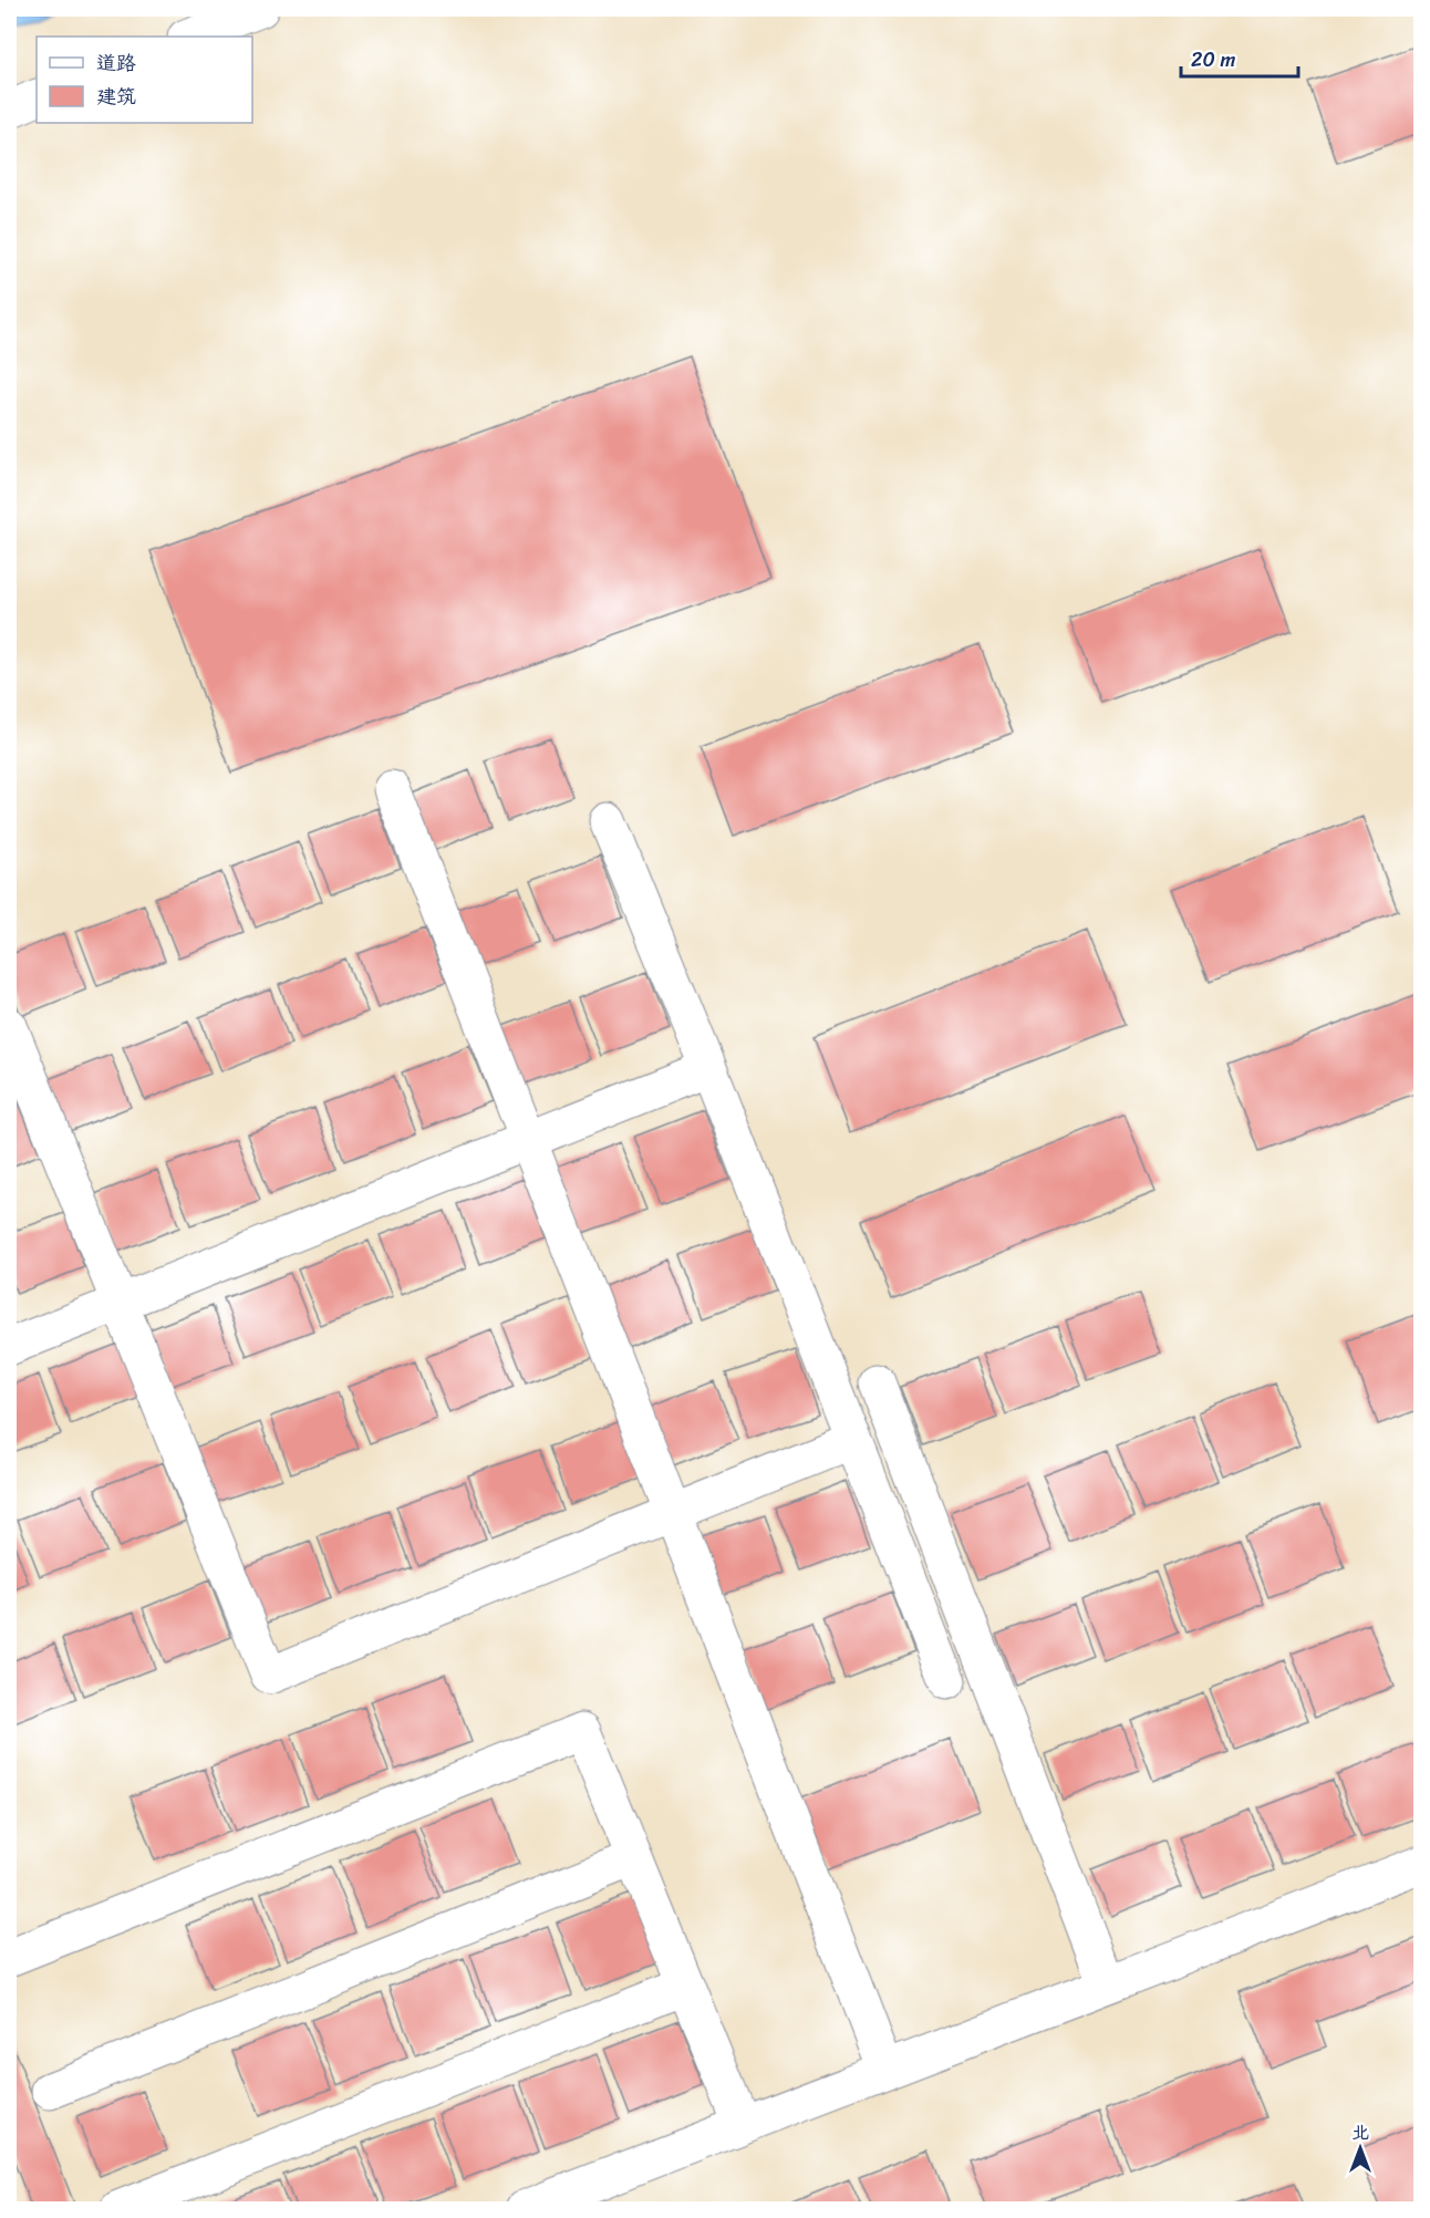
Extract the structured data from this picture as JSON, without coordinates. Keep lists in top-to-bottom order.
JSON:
{
  "legend": ["道路", "建筑"],
  "scale_bar": "20 m",
  "north": "top"
}
